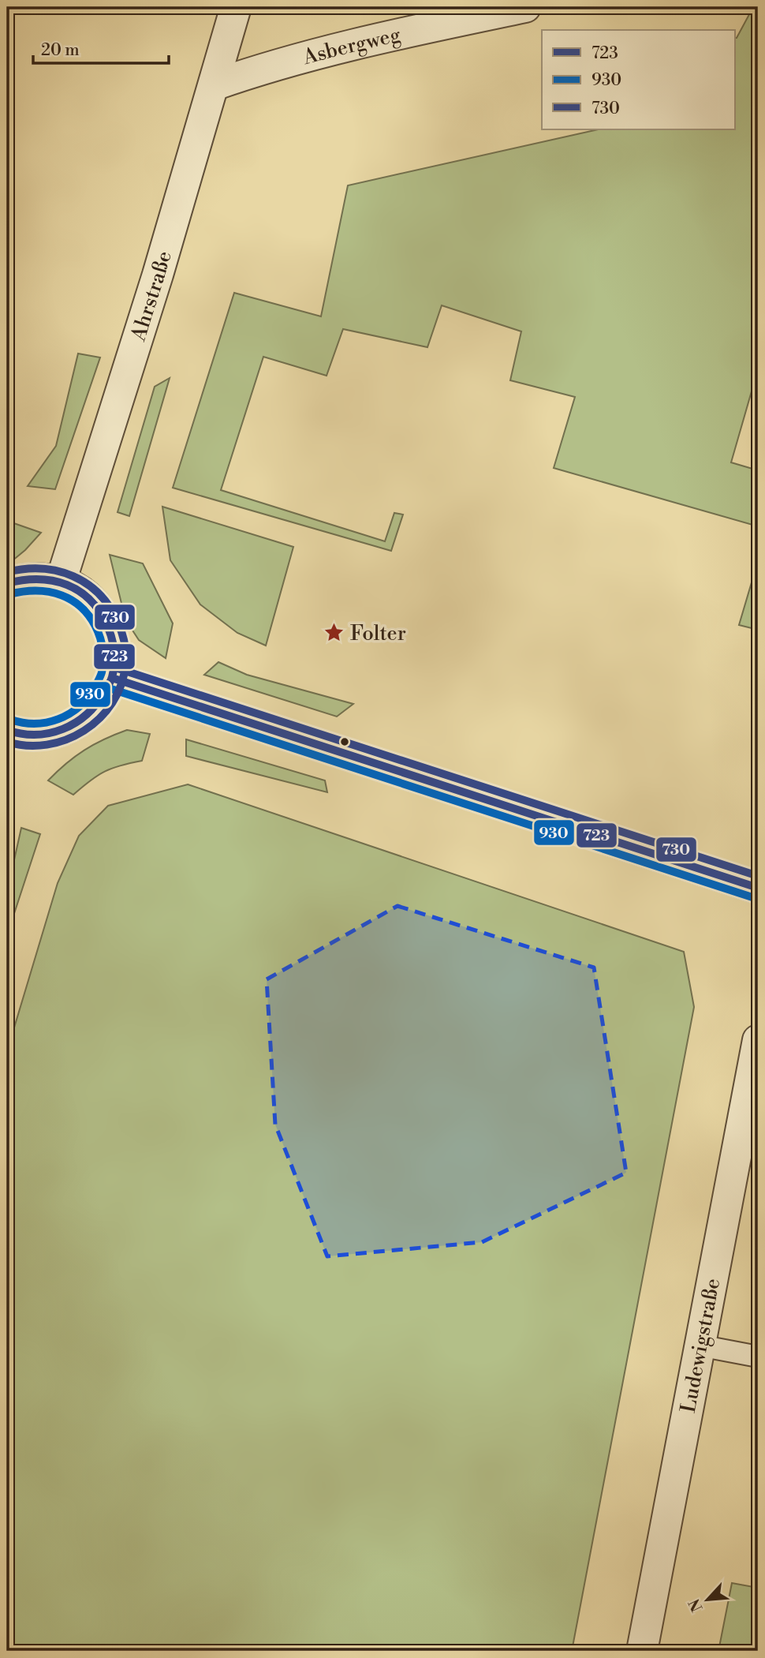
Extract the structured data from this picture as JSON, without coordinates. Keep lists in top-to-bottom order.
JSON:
{
  "streets": {
    "street": ["Asbergweg", "Ahrstraße", "Ludewigstraße"]
  },
  "crossings": [
    ["Asbergweg", "Ahrstraße"]
  ],
  "places": {
    "place": ["Folter"]
  },
  "lines": ["transit line 730", "transit line 723", "transit line 930"],
  "legend": ["723", "930", "730"],
  "scale_bar": "20 m",
  "north": "bottom left"
}
